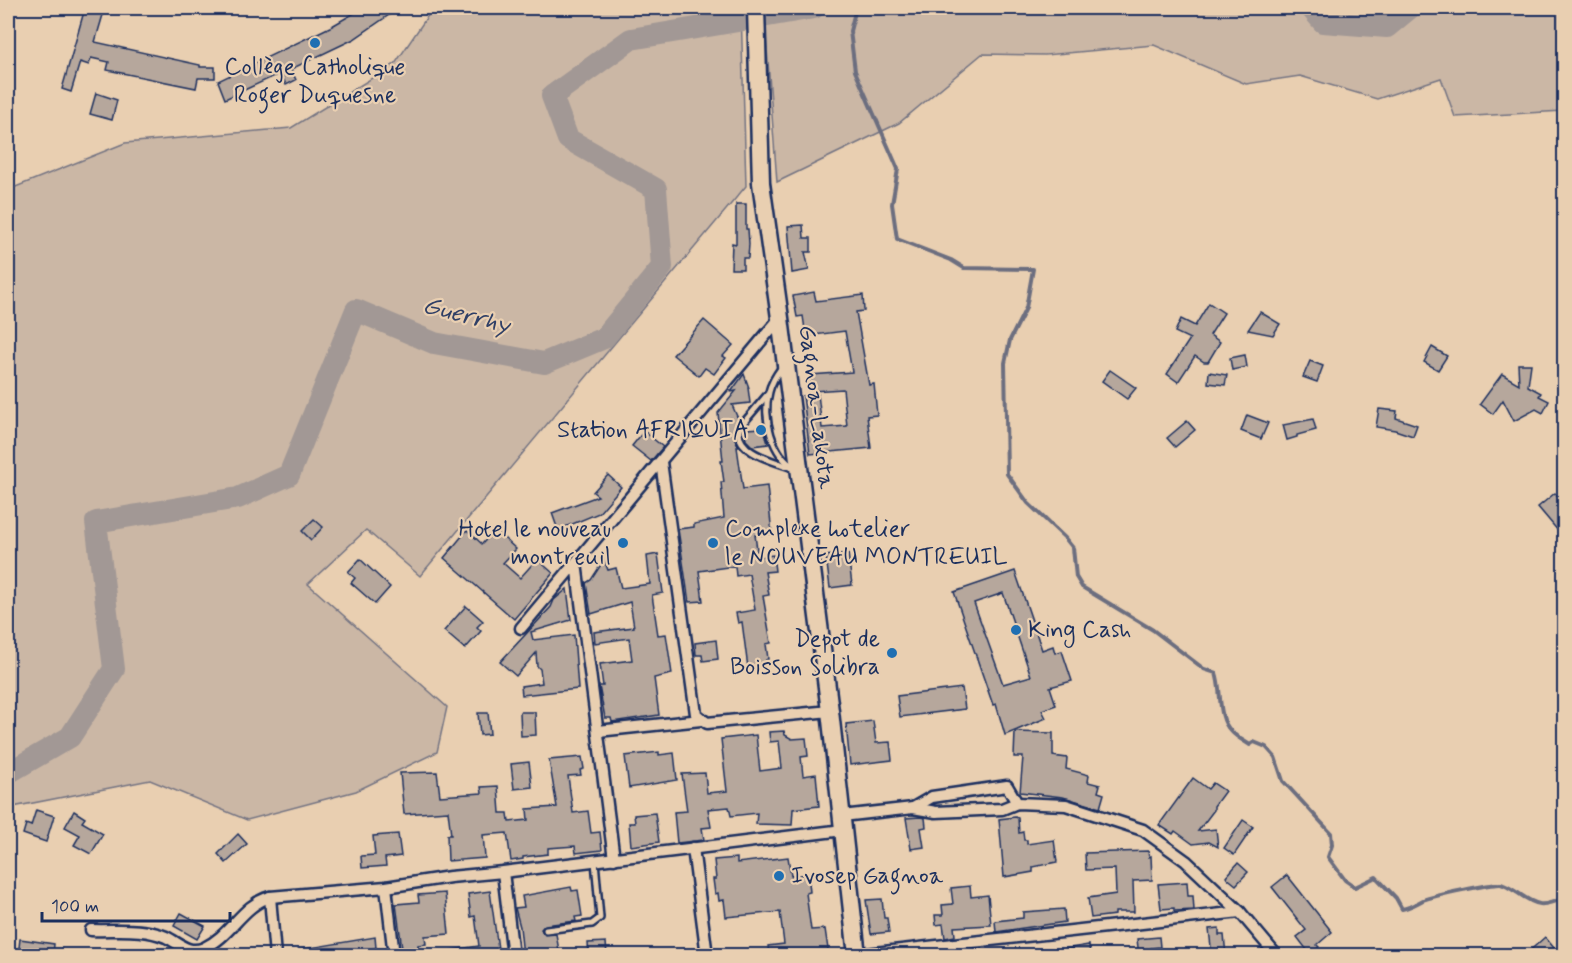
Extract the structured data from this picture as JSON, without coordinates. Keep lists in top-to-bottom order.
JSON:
{
  "streets": {
    "main road": ["Gagnoa-Lakota"]
  },
  "water": ["Guerrhy"],
  "places": [
    "Collège Catholique Roger Duquesne",
    "Station AFRIQUIA",
    "Hotel le nouveau montreuil",
    "Complexe hotelier le NOUVEAU MONTREUIL",
    "King Cash",
    "Depot de Boisson Solibra",
    "Ivosep Gagnoa"
  ],
  "scale_bar": "100 m"
}
